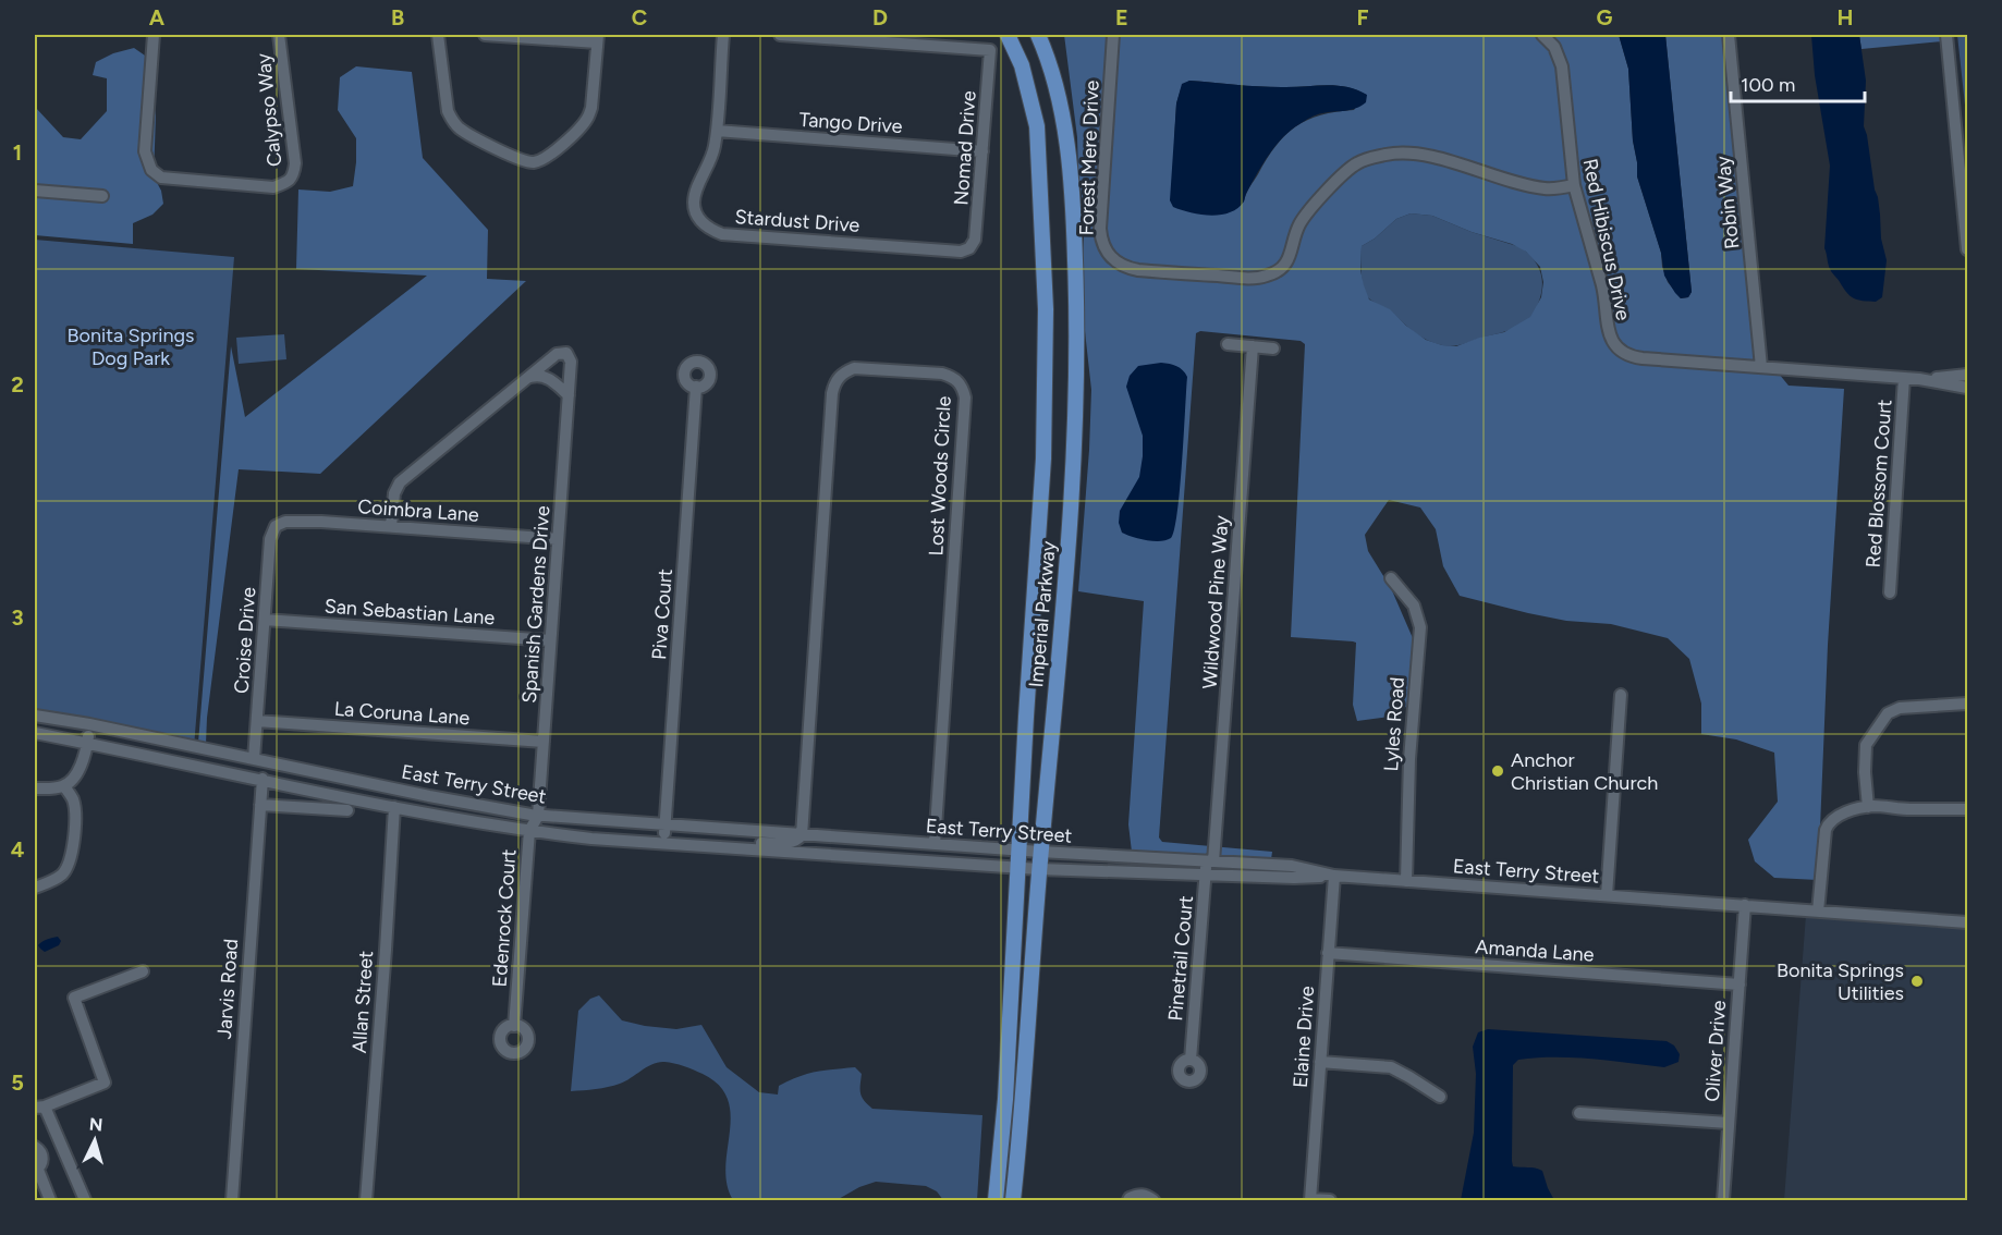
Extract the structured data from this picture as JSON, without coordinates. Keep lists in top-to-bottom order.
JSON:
{
  "streets": {
    "main road": ["Imperial Parkway"],
    "street": [
      "Calypso Way",
      "Tango Drive",
      "Nomad Drive",
      "Forest Mere Drive",
      "Robin Way",
      "Stardust Drive",
      "Red Hibiscus Drive",
      "Lost Woods Circle",
      "Red Blossom Court",
      "Coimbra Lane",
      "Wildwood Pine Way",
      "Spanish Gardens Drive",
      "San Sebastian Lane",
      "Piva Court",
      "Croise Drive",
      "La Coruna Lane",
      "Lyles Road",
      "East Terry Street",
      "Edenrock Court",
      "Amanda Lane",
      "Pinetrail Court",
      "Jarvis Road",
      "Allan Street",
      "Elaine Drive",
      "Oliver Drive"
    ]
  },
  "crossings": [
    ["Tango Drive", "Nomad Drive"],
    ["Tango Drive", "Stardust Drive"],
    ["Nomad Drive", "Stardust Drive"],
    ["Forest Mere Drive", "Red Hibiscus Drive"],
    ["Robin Way", "Red Hibiscus Drive"],
    ["Red Hibiscus Drive", "Red Blossom Court"],
    ["Lost Woods Circle", "East Terry Street"],
    ["Coimbra Lane", "Spanish Gardens Drive"],
    ["Coimbra Lane", "Croise Drive"],
    ["Wildwood Pine Way", "East Terry Street"],
    ["Wildwood Pine Way", "Pinetrail Court"],
    ["Spanish Gardens Drive", "San Sebastian Lane"],
    ["Spanish Gardens Drive", "La Coruna Lane"],
    ["Spanish Gardens Drive", "East Terry Street"],
    ["Spanish Gardens Drive", "Edenrock Court"],
    ["San Sebastian Lane", "Croise Drive"],
    ["Piva Court", "East Terry Street"],
    ["Imperial Parkway", "East Terry Street"],
    ["Croise Drive", "La Coruna Lane"],
    ["Croise Drive", "East Terry Street"],
    ["Lyles Road", "East Terry Street"],
    ["East Terry Street", "Edenrock Court"],
    ["East Terry Street", "Pinetrail Court"],
    ["East Terry Street", "Elaine Drive"],
    ["East Terry Street", "Oliver Drive"],
    ["Amanda Lane", "Elaine Drive"],
    ["Amanda Lane", "Oliver Drive"]
  ],
  "parks": ["Bonita Springs Dog Park"],
  "places": ["Anchor Christian Church", "Bonita Springs Utilities"],
  "scale_bar": "100 m",
  "north": "top",
  "grid": {
    "columns": [
      "A",
      "B",
      "C",
      "D",
      "E",
      "F",
      "G",
      "H"
    ],
    "rows": [
      "1",
      "2",
      "3",
      "4",
      "5"
    ]
  }
}
